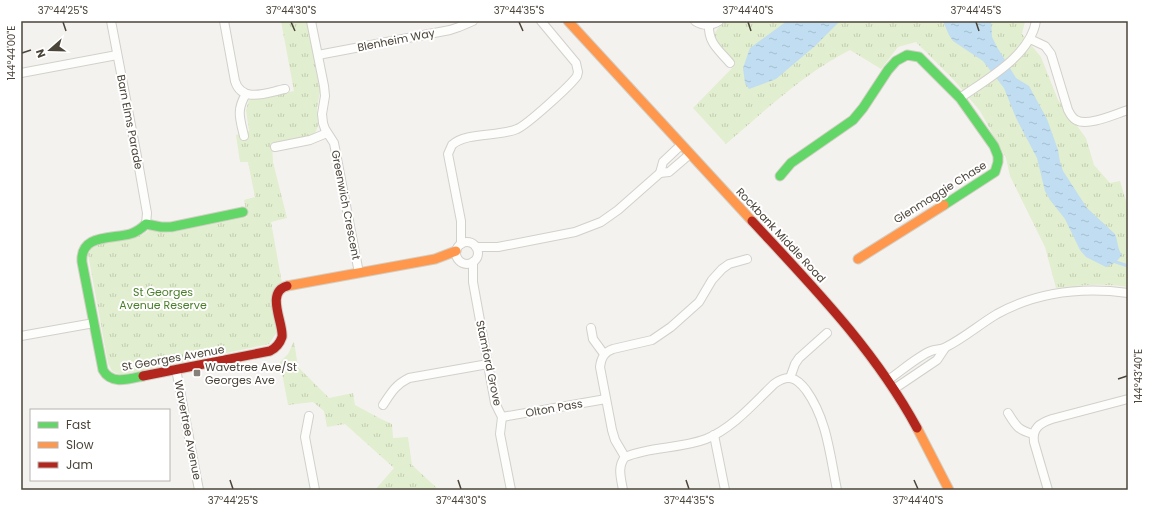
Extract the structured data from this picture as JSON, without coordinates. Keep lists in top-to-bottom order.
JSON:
{
  "streets": {
    "street": [
      "Blenheim Way",
      "Barn Elms Parade",
      "Glenmaggie Chase",
      "Greenwich Crescent",
      "Rockbank Middle Road",
      "St Georges Avenue",
      "Stamford Grove",
      "Olton Pass",
      "Wavertree Avenue"
    ]
  },
  "crossings": [
    ["Blenheim Way", "Greenwich Crescent"],
    ["Barn Elms Parade", "St Georges Avenue"],
    ["Greenwich Crescent", "St Georges Avenue"],
    ["Rockbank Middle Road", "St Georges Avenue"],
    ["St Georges Avenue", "Stamford Grove"],
    ["St Georges Avenue", "Wavertree Avenue"],
    ["Stamford Grove", "Olton Pass"]
  ],
  "parks": ["St Georges Avenue Reserve"],
  "places": {
    "transit": ["Wavetree Ave/St Georges Ave"]
  },
  "legend": ["Fast", "Slow", "Jam"],
  "north": "left",
  "coordinates": [
    "37°44'25\"S",
    "37°44'30\"S",
    "37°44'35\"S",
    "37°44'40\"S",
    "37°44'45\"S",
    "144°44'00\"E",
    "144°43'40\"E"
  ]
}
